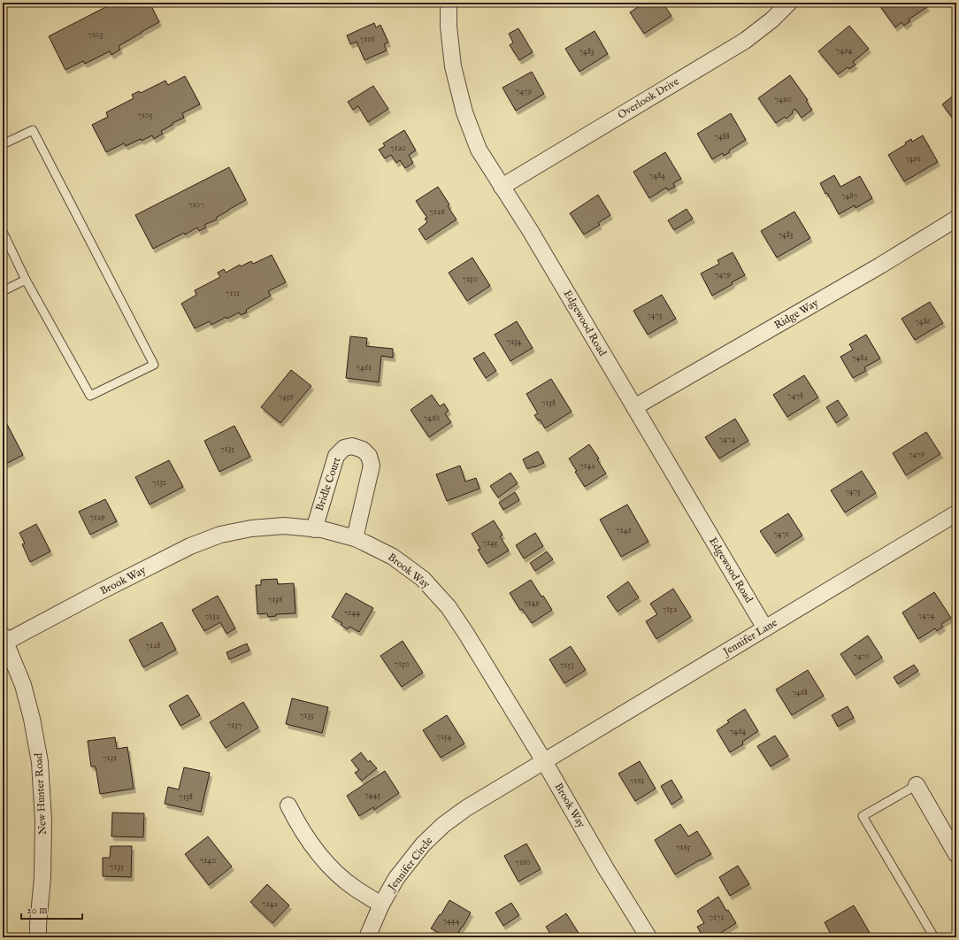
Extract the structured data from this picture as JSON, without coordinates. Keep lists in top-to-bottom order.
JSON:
{
  "streets": {
    "street": [
      "Overlook Drive",
      "Ridge Way",
      "Edgewood Road",
      "Bridle Court",
      "Brook Way",
      "Jennifer Lane",
      "New Hunter Road",
      "Jennifer Circle"
    ]
  },
  "crossings": [
    ["Overlook Drive", "Edgewood Road"],
    ["Ridge Way", "Edgewood Road"],
    ["Edgewood Road", "Jennifer Lane"],
    ["Bridle Court", "Brook Way"],
    ["Brook Way", "Jennifer Lane"],
    ["Brook Way", "New Hunter Road"],
    ["Brook Way", "Jennifer Circle"],
    ["Jennifer Lane", "Jennifer Circle"]
  ],
  "house_numbers": [
    "7103",
    "7116",
    "7494",
    "7483",
    "7479",
    "7490",
    "7105",
    "7488",
    "7120",
    "7491",
    "7484",
    "7487",
    "7107",
    "7126",
    "7483",
    "7479",
    "7130",
    "7111",
    "7475",
    "7486",
    "7134",
    "7482",
    "7461",
    "7478",
    "7459",
    "7138",
    "7460",
    "7474",
    "7135",
    "7479",
    "7142",
    "7131",
    "7475",
    "7129",
    "7146",
    "7471",
    "7145",
    "7136",
    "7149",
    "7152",
    "7144",
    "7474",
    "7132",
    "7128",
    "7470",
    "7150",
    "7153",
    "7468",
    "7135",
    "7137",
    "7464",
    "7154",
    "7131",
    "7161",
    "7445",
    "7138",
    "7165",
    "7140",
    "7160",
    "7135",
    "7142",
    "7171",
    "7444"
  ],
  "scale_bar": "20 m"
}
